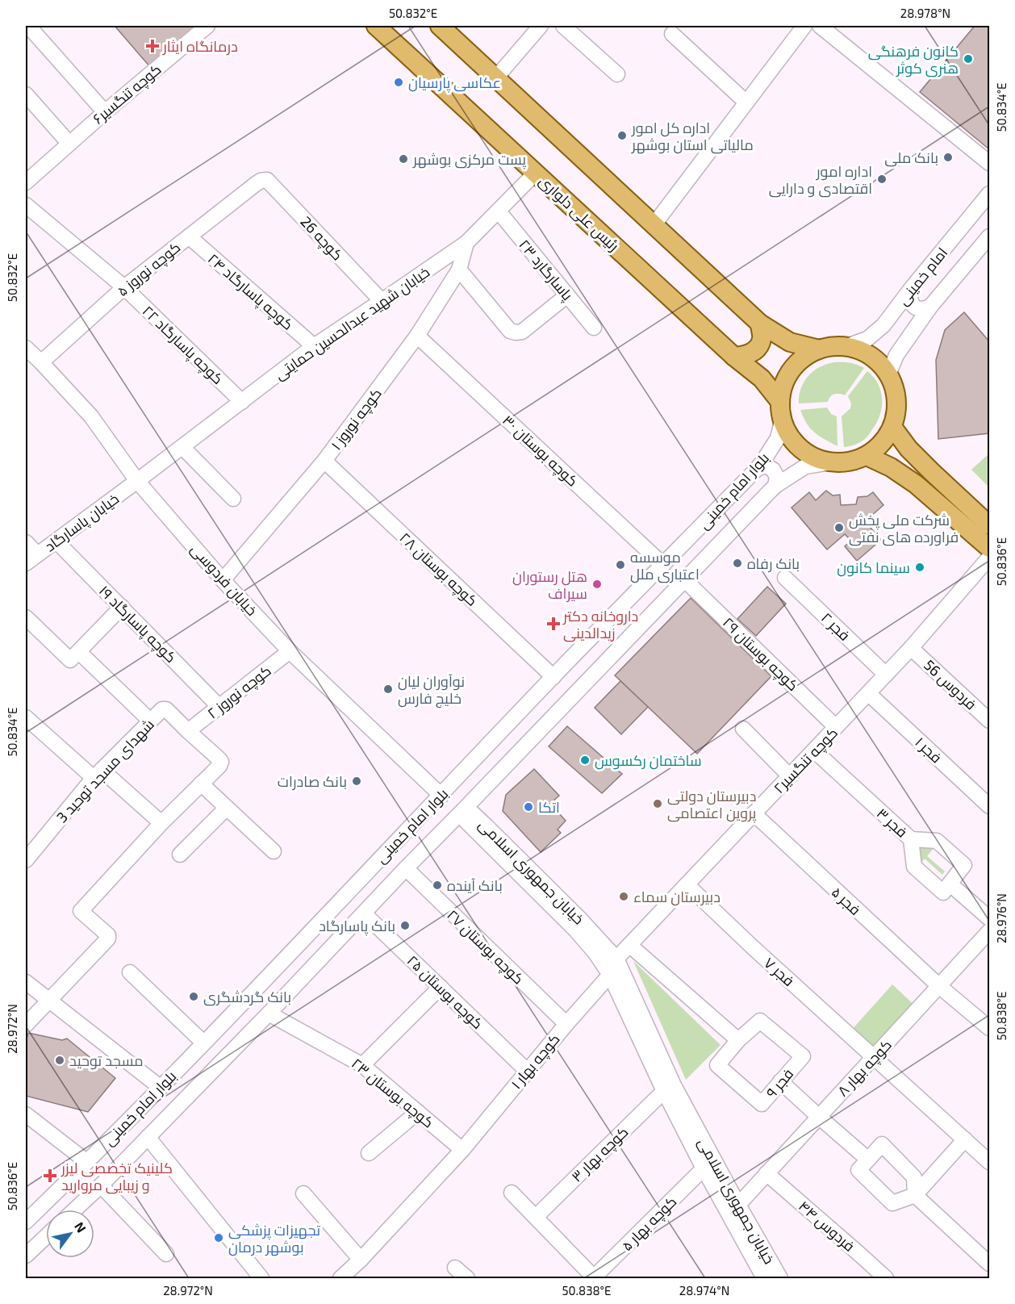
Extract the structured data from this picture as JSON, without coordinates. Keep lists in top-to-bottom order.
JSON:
{
  "streets": {
    "main road": ["رئیس علی دلواری"],
    "street": [
      "کوچه تنگسیر۶",
      "کوچه 26",
      "کوچه نوروز ۵",
      "پاسارگارد ۲۳",
      "امام خمینی",
      "کوچه پاسارگاد ۲۴",
      "خیابان شهید عبدالحسین حمایتی",
      "کوچه پاسارگاد ۲۲",
      "کوچه نوروز ۱",
      "کوچه بوستان ۳۰",
      "بلوار امام خمینی",
      "خیابان پاسارگاد",
      "کوچه بوستان ۲۸",
      "خیابان فردوسی",
      "کوچه پاسارگاد ۱۹",
      "فجر ۲",
      "کوچه بوستان ۲۹",
      "فردوس 56",
      "کوچه نوروز ۲",
      "فجر ۱",
      "کوچه تنگسیر۲",
      "شهدای مسجد توحید 3",
      "فجر ۳",
      "خیابان جمهوری اسلامی",
      "فجر ۵",
      "کوچه بوستان ۲۷",
      "فجر ۷",
      "کوچه بوستان ۲۵",
      "کوچه بهار ۱",
      "کوچه بهار ۸",
      "فجر ۹",
      "کوچه بوستان ۲۳",
      "کوچه بهار ۳",
      "کوچه بهار ۵",
      "فردوس ۴۴"
    ]
  },
  "crossings": [
    ["رئیس علی دلواری", "امام خمینی"],
    ["رئیس علی دلواری", "خیابان شهید عبدالحسین حمایتی"],
    ["رئیس علی دلواری", "بلوار امام خمینی"],
    ["کوچه 26", "کوچه نوروز ۵"],
    ["کوچه 26", "خیابان شهید عبدالحسین حمایتی"],
    ["کوچه نوروز ۵", "کوچه پاسارگاد ۲۴"],
    ["کوچه نوروز ۵", "کوچه پاسارگاد ۲۲"],
    ["کوچه نوروز ۵", "خیابان فردوسی"],
    ["پاسارگارد ۲۳", "خیابان شهید عبدالحسین حمایتی"],
    ["امام خمینی", "بلوار امام خمینی"],
    ["کوچه پاسارگاد ۲۴", "خیابان شهید عبدالحسین حمایتی"],
    ["خیابان شهید عبدالحسین حمایتی", "کوچه پاسارگاد ۲۲"],
    ["خیابان شهید عبدالحسین حمایتی", "کوچه نوروز ۱"],
    ["خیابان شهید عبدالحسین حمایتی", "خیابان پاسارگاد"],
    ["خیابان شهید عبدالحسین حمایتی", "خیابان فردوسی"],
    ["کوچه نوروز ۱", "کوچه بوستان ۳۰"],
    ["کوچه نوروز ۱", "کوچه بوستان ۲۸"],
    ["کوچه نوروز ۱", "خیابان فردوسی"],
    ["کوچه بوستان ۳۰", "بلوار امام خمینی"],
    ["بلوار امام خمینی", "کوچه بوستان ۲۸"],
    ["بلوار امام خمینی", "خیابان فردوسی"],
    ["بلوار امام خمینی", "کوچه بوستان ۲۹"],
    ["بلوار امام خمینی", "خیابان جمهوری اسلامی"],
    ["بلوار امام خمینی", "کوچه بوستان ۲۷"],
    ["بلوار امام خمینی", "کوچه بوستان ۲۵"],
    ["بلوار امام خمینی", "کوچه بوستان ۲۳"],
    ["خیابان پاسارگاد", "خیابان فردوسی"],
    ["خیابان پاسارگاد", "کوچه پاسارگاد ۱۹"],
    ["خیابان فردوسی", "کوچه نوروز ۲"],
    ["کوچه پاسارگاد ۱۹", "کوچه نوروز ۲"],
    ["فجر ۲", "کوچه تنگسیر۲"],
    ["کوچه بوستان ۲۹", "کوچه تنگسیر۲"],
    ["فردوس 56", "کوچه تنگسیر۲"],
    ["کوچه نوروز ۲", "شهدای مسجد توحید 3"],
    ["فجر ۱", "کوچه تنگسیر۲"],
    ["کوچه تنگسیر۲", "فجر ۳"],
    ["کوچه تنگسیر۲", "خیابان جمهوری اسلامی"],
    ["کوچه تنگسیر۲", "فجر ۵"],
    ["کوچه تنگسیر۲", "فجر ۷"],
    ["خیابان جمهوری اسلامی", "کوچه بهار ۱"],
    ["خیابان جمهوری اسلامی", "کوچه بهار ۸"],
    ["خیابان جمهوری اسلامی", "کوچه بهار ۳"],
    ["خیابان جمهوری اسلامی", "کوچه بهار ۵"],
    ["فجر ۵", "کوچه بهار ۸"],
    ["کوچه بوستان ۲۷", "کوچه بهار ۱"],
    ["فجر ۷", "کوچه بهار ۸"],
    ["کوچه بوستان ۲۵", "کوچه بهار ۱"],
    ["کوچه بهار ۱", "کوچه بوستان ۲۳"],
    ["کوچه بهار ۸", "فردوس ۴۴"]
  ],
  "places": {
    "health": ["درمانگاه ایثار", "داروخانه دکتر زیدالدینی", "کلینیک تخصصی لیزر و زیبایی مروارید"],
    "other": [
      "کانون فرهنگی هنری کوثر",
      "عکاسی پارسیان",
      "اداره کل امور مالیاتی استان بوشهر",
      "بانک ملی",
      "پست مرکزی بوشهر",
      "اداره امور اقتصادی و دارایی",
      "شرکت ملی پخش فراورده های نفتی",
      "بانک رفاه",
      "موسسه اعتباری ملل",
      "سینما کانون",
      "هتل رستوران سیراف",
      "نوآوران لیان خلیج فارس",
      "ساختمان رکسوس",
      "بانک صادرات",
      "دبیرستان دولتی پروین اعتصامی",
      "اتکا",
      "بانک آینده",
      "دبیرستان سماء",
      "بانک پاسارگاد",
      "بانک گردشگری",
      "مسجد توحید",
      "تجهیزات پزشکی بوشهر درمان"
    ]
  },
  "north": "top right",
  "coordinates": [
    "50.832°E",
    "28.978°N",
    "50.834°E",
    "50.836°E",
    "28.976°N",
    "50.838°E",
    "28.972°N",
    "28.974°N"
  ]
}
